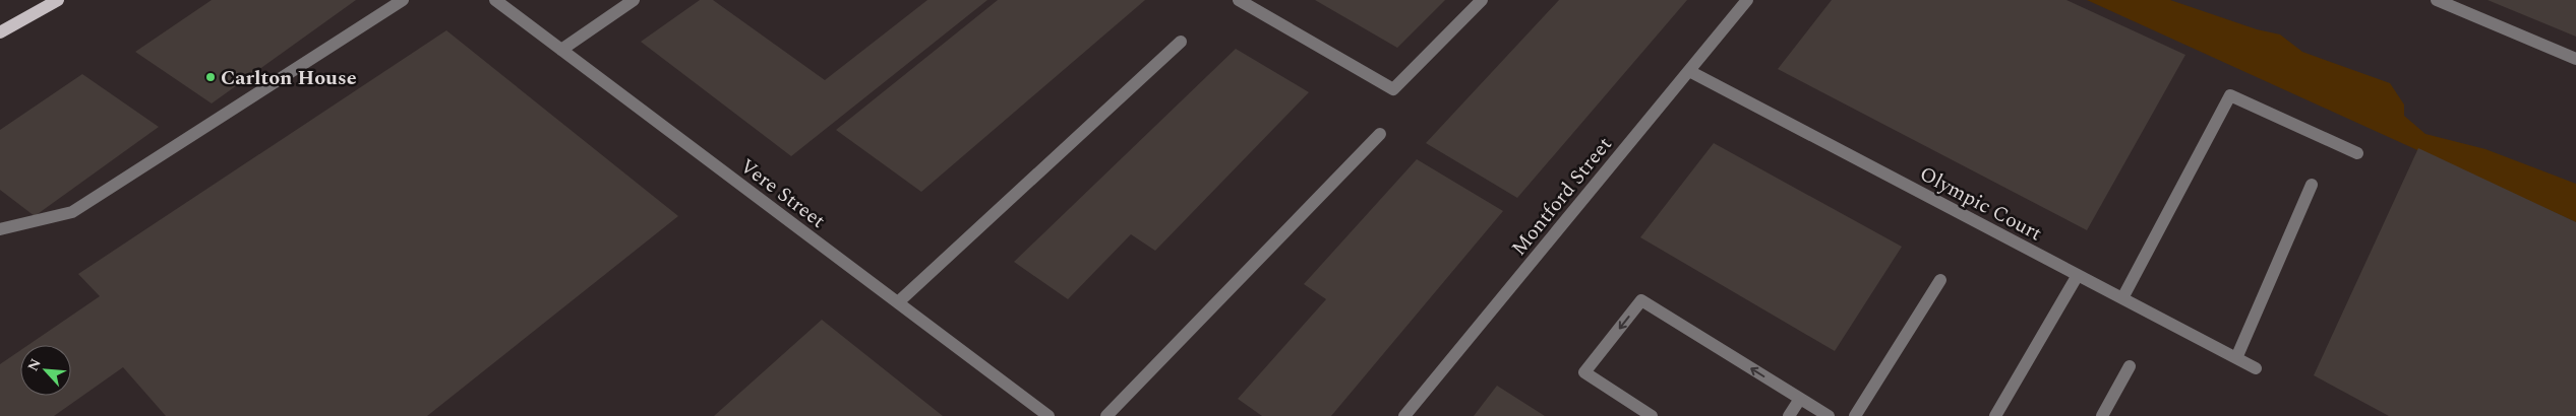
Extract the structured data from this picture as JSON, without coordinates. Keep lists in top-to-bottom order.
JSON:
{
  "streets": {
    "street": ["Vere Street", "Montford Street", "Olympic Court"]
  },
  "crossings": [
    ["Montford Street", "Olympic Court"]
  ],
  "places": ["Carlton House"],
  "north": "top left"
}
